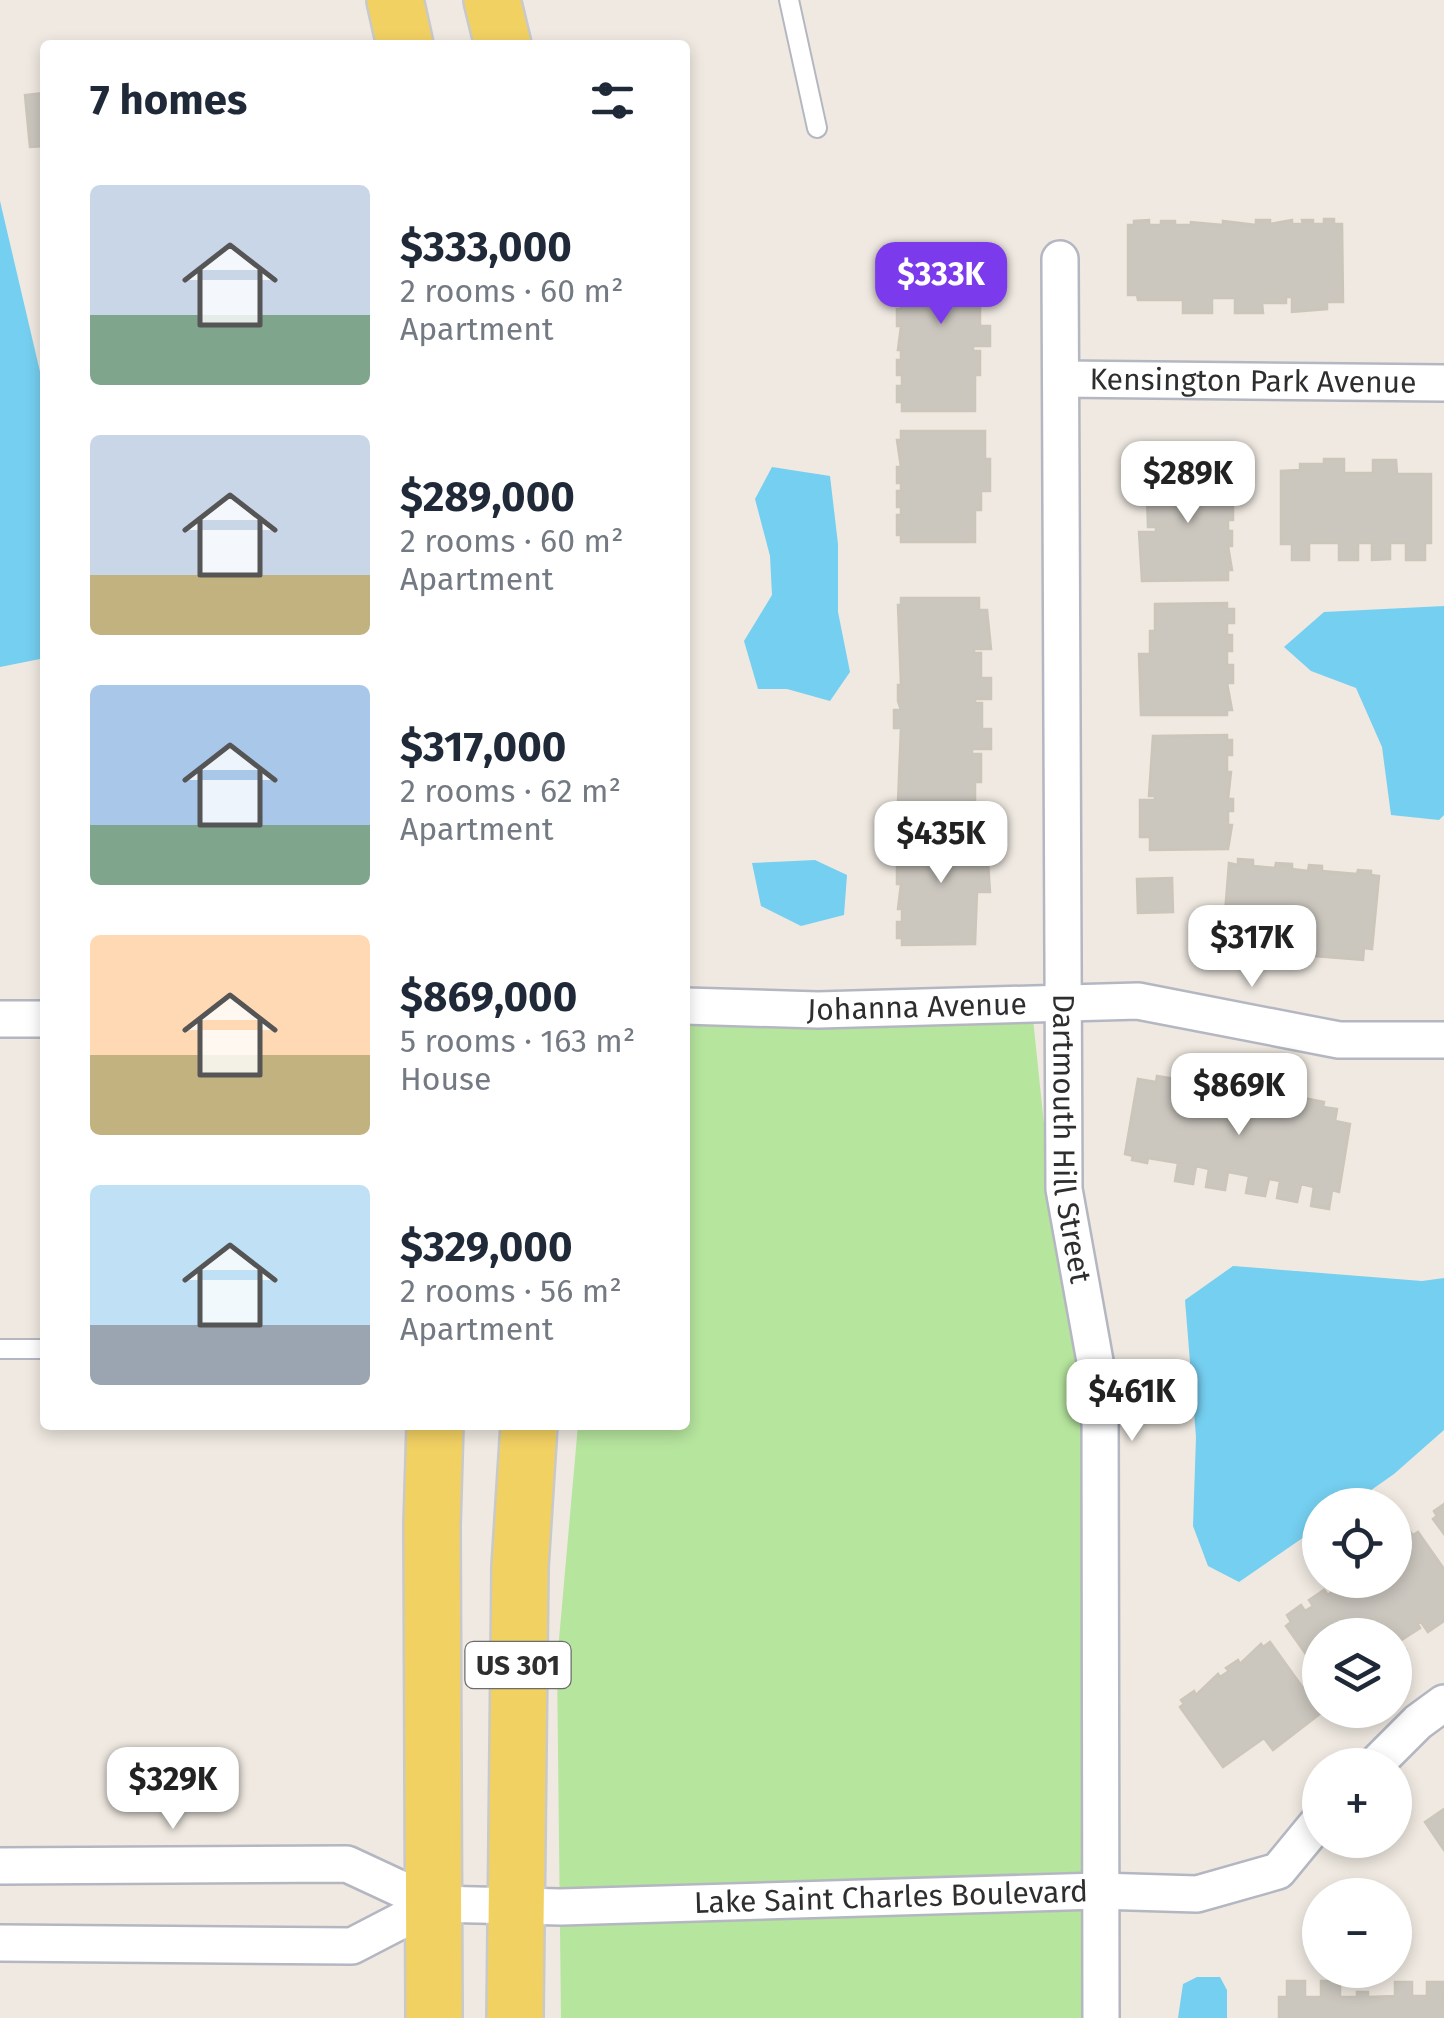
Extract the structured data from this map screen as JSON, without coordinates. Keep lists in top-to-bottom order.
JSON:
{
  "streets": {
    "main road": ["US 301"],
    "street": [
      "Kensington Park Avenue",
      "Johanna Avenue",
      "Dartmouth Hill Street",
      "Lake Saint Charles Boulevard"
    ]
  },
  "crossings": [
    ["Kensington Park Avenue", "Dartmouth Hill Street"],
    ["Johanna Avenue", "Dartmouth Hill Street"],
    ["Dartmouth Hill Street", "Lake Saint Charles Boulevard"],
    ["US 301", "Lake Saint Charles Boulevard"]
  ],
  "page": {
    "heading": "7 homes",
    "list": [
      {
        "name": "$333,000",
        "note": "2 rooms · 60 m² · Apartment"
      },
      {
        "name": "$289,000",
        "note": "2 rooms · 60 m² · Apartment"
      },
      {
        "name": "$317,000",
        "note": "2 rooms · 62 m² · Apartment"
      },
      {
        "name": "$869,000",
        "note": "5 rooms · 163 m² · House"
      },
      {
        "name": "$329,000",
        "note": "2 rooms · 56 m² · Apartment"
      }
    ],
    "price": [
      "$333K",
      "$289K",
      "$435K",
      "$317K",
      "$869K",
      "$461K",
      "$329K"
    ],
    "map_buttons": ["+", "−"]
  }
}
